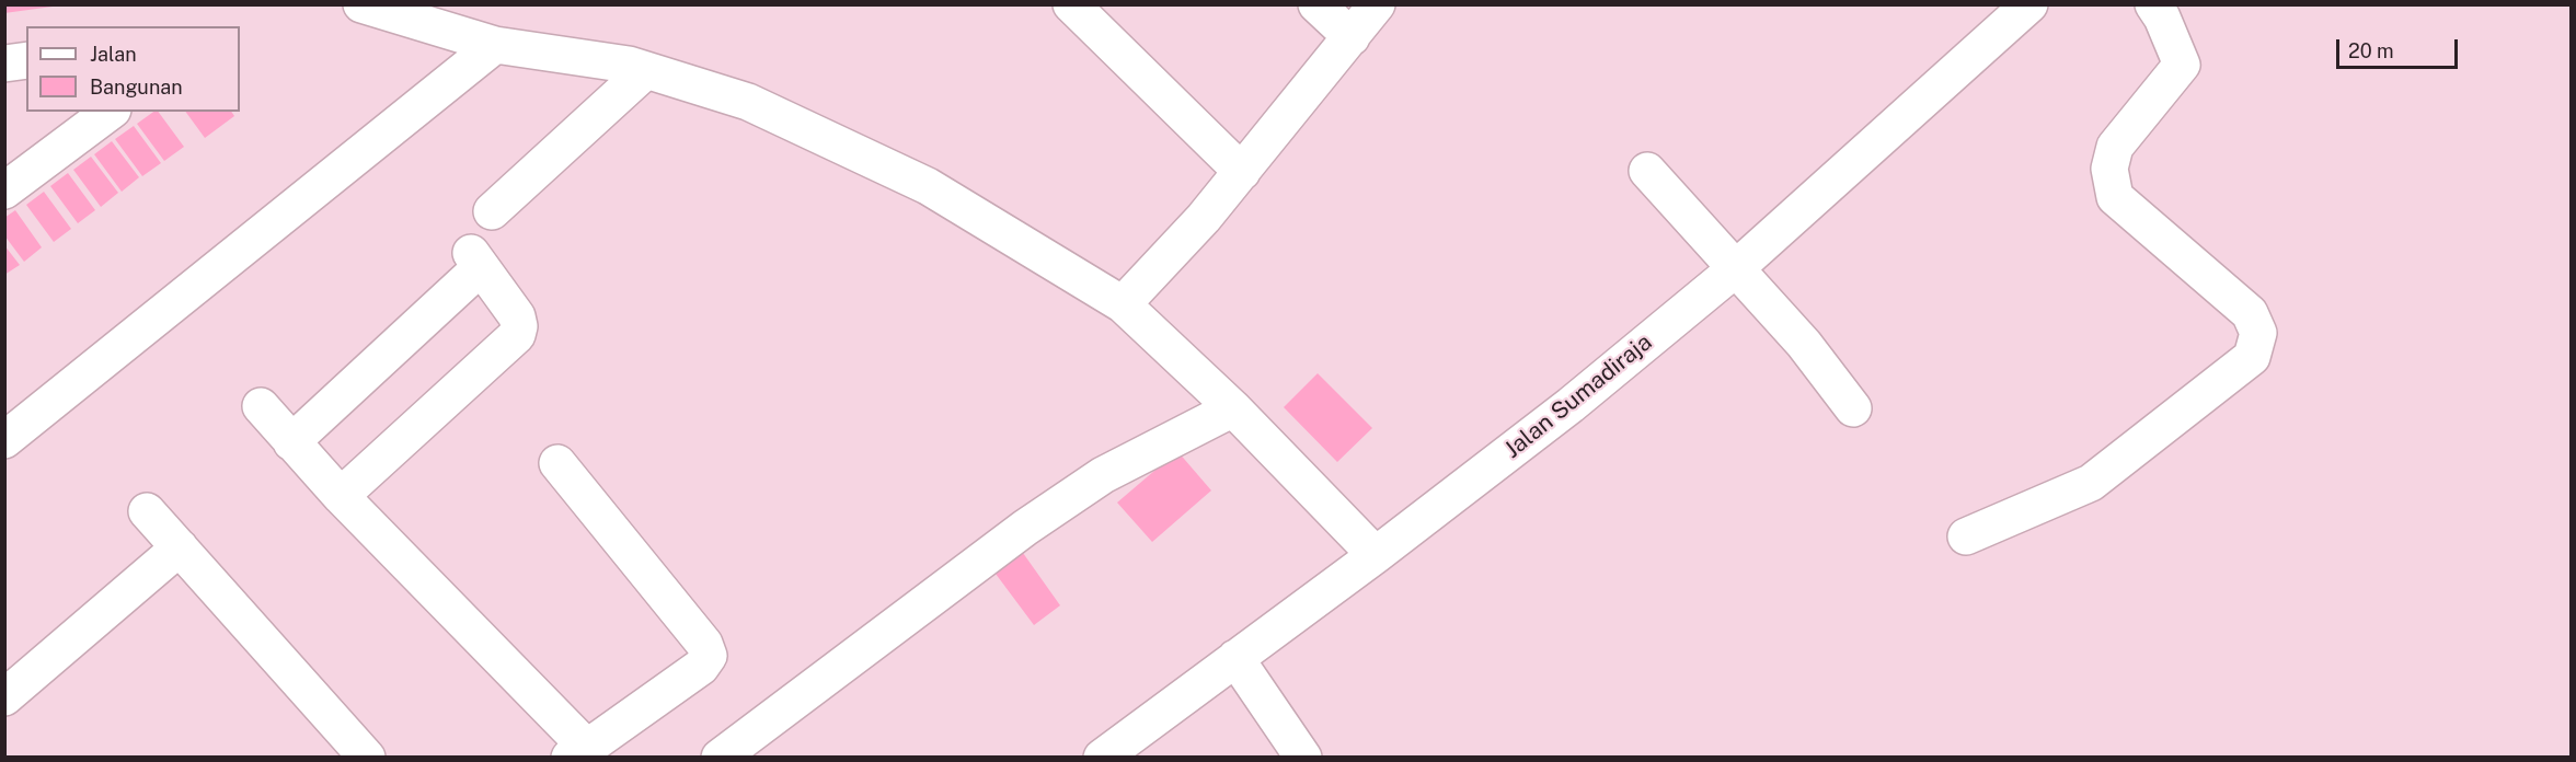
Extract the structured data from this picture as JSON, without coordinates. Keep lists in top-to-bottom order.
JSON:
{
  "streets": {
    "street": ["Jalan Sumadiraja"]
  },
  "legend": ["Jalan", "Bangunan"],
  "scale_bar": "20 m"
}
